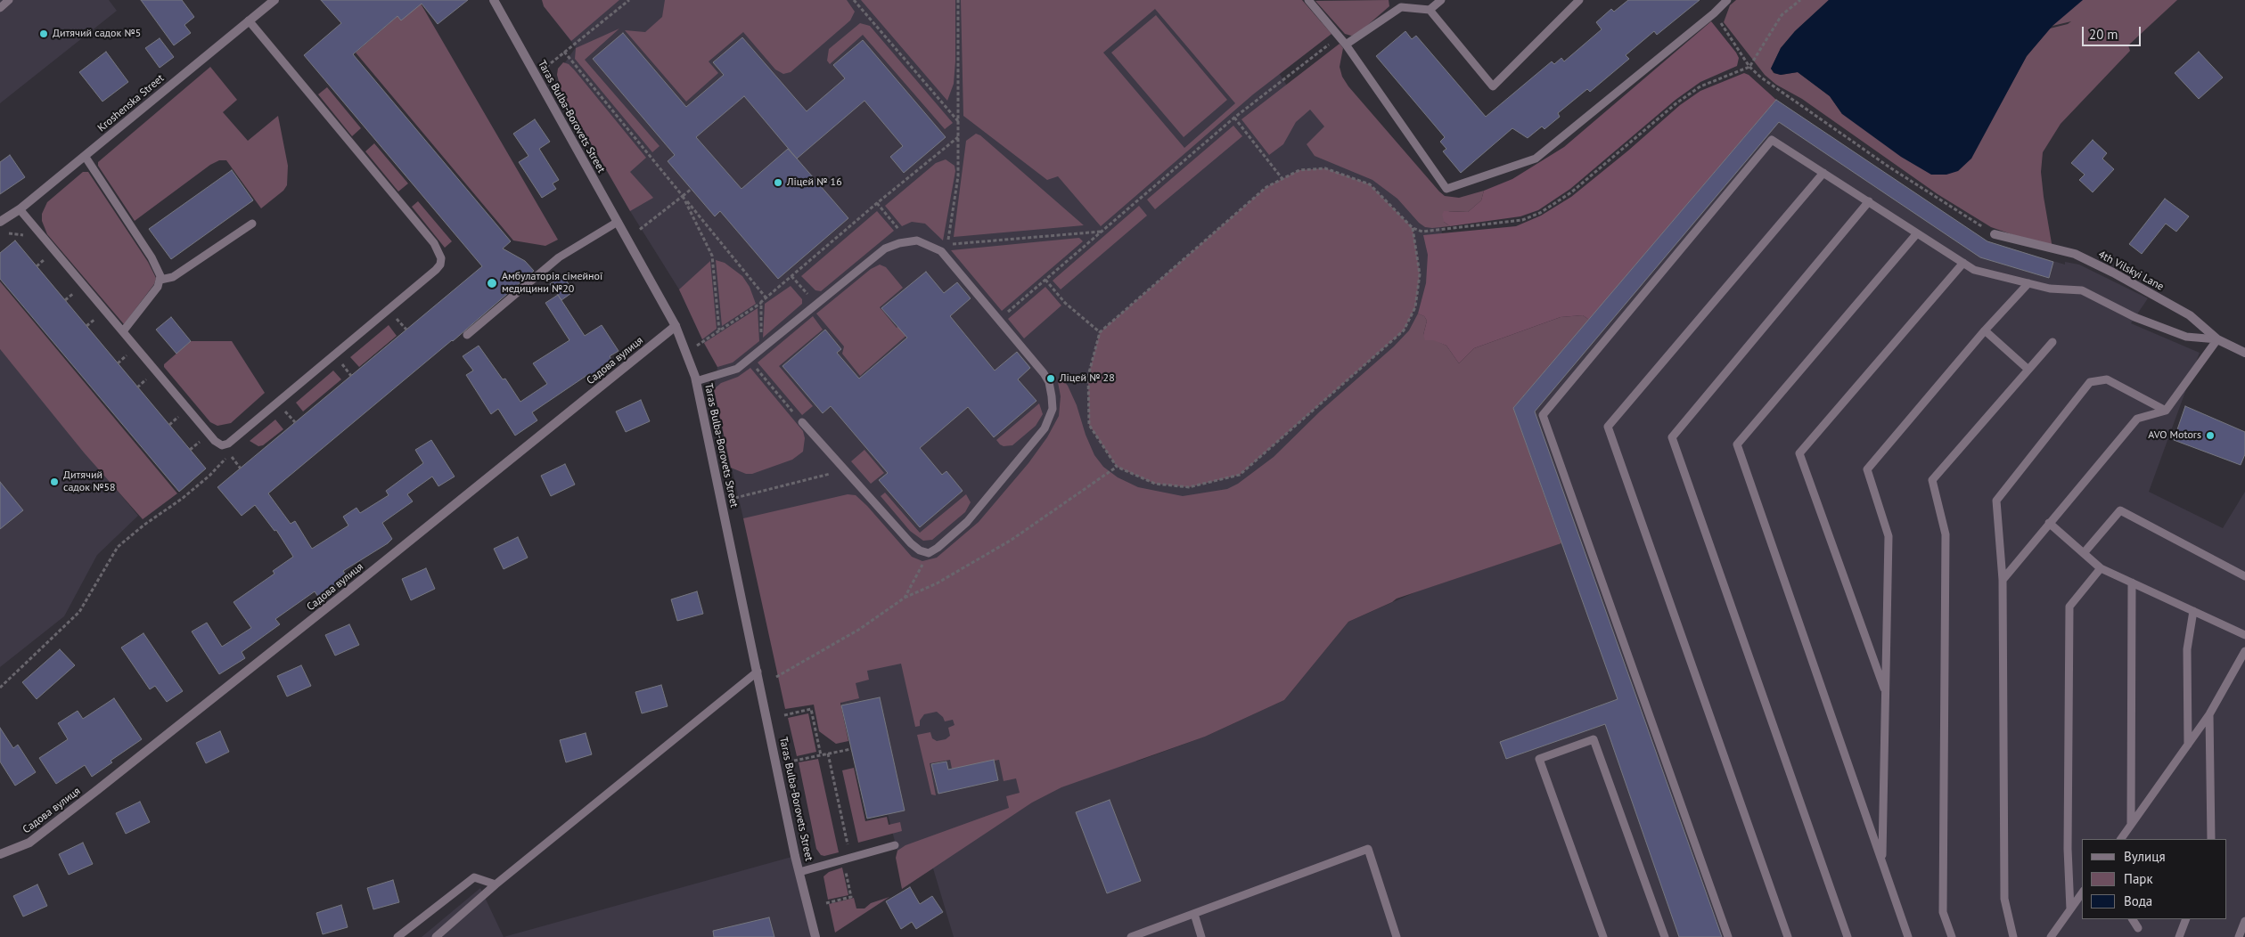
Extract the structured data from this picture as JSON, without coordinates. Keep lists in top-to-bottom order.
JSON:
{
  "streets": {
    "street": [
      "Kroshenska Street",
      "Taras Bulba-Borovets Street",
      "4th Vilskyi Lane",
      "Садова вулиця"
    ]
  },
  "crossings": [
    ["Taras Bulba-Borovets Street", "Садова вулиця"]
  ],
  "places": [
    "Дитячий садок №5",
    "Ліцей № 16",
    "Амбулаторія сімейної медицини №20",
    "Ліцей № 28",
    "AVO Motors",
    "Дитячий садок №58"
  ],
  "legend": ["Вулиця", "Парк", "Вода"],
  "scale_bar": "20 m"
}
